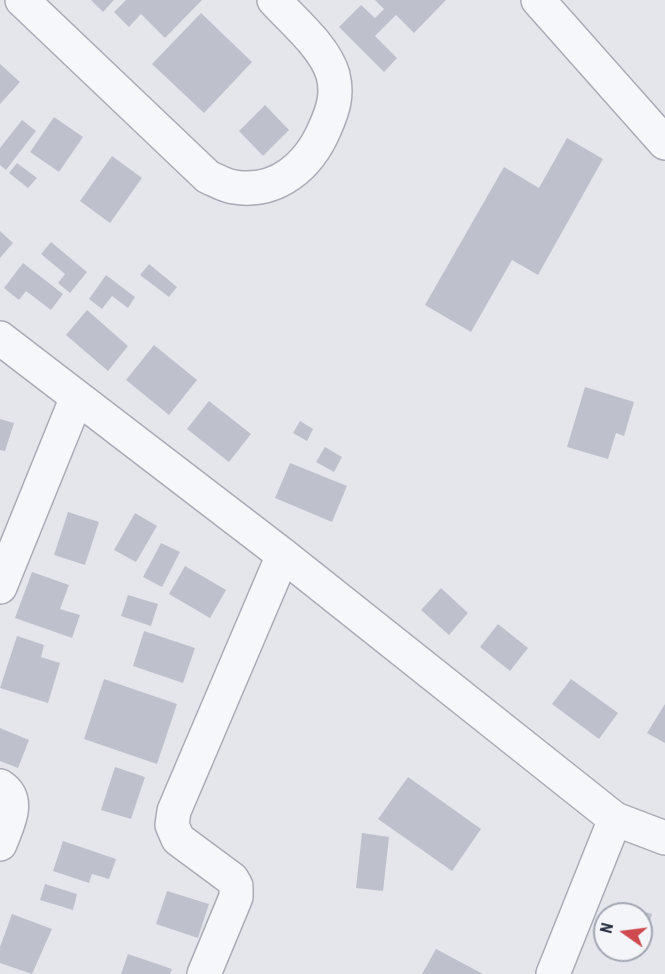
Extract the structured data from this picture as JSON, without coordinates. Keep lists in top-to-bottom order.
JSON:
{
  "north": "left"
}
